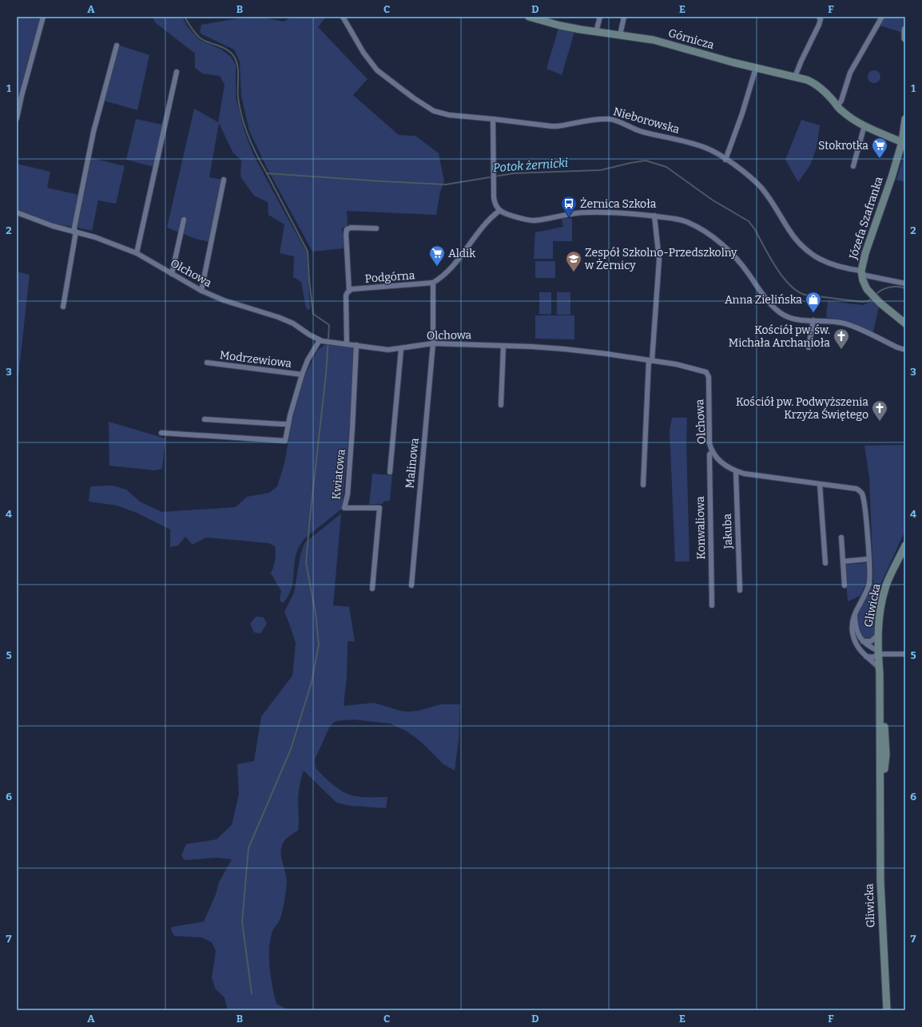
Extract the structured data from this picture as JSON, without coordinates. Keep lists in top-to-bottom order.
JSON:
{
  "streets": {
    "street": [
      "Górnicza",
      "Nieborowska",
      "Józefa Szafranka",
      "Olchowa",
      "Podgórna",
      "Modrzewiowa",
      "Malinowa",
      "Kwiatowa",
      "Konwaliowa",
      "Jakuba",
      "Gliwicka"
    ]
  },
  "crossings": [
    ["Górnicza", "Józefa Szafranka"],
    ["Nieborowska", "Józefa Szafranka"],
    ["Olchowa", "Podgórna"],
    ["Olchowa", "Malinowa"],
    ["Olchowa", "Kwiatowa"],
    ["Olchowa", "Konwaliowa"],
    ["Olchowa", "Jakuba"],
    ["Olchowa", "Gliwicka"]
  ],
  "water": ["Potok żernicki"],
  "places": {
    "supermarket": ["Stokrotka", "Aldik"],
    "bus stop": ["Żernica Szkoła"],
    "school or university": ["Zespół Szkolno-Przedszkolny w Żernicy"],
    "shop": ["Anna Zielińska"],
    "church": ["Kościół pw. św. Michała Archanioła", "Kościół pw. Podwyższenia Krzyża Świętego"]
  },
  "grid": {
    "columns": [
      "A",
      "B",
      "C",
      "D",
      "E",
      "F"
    ],
    "rows": [
      "1",
      "2",
      "3",
      "4",
      "5",
      "6",
      "7"
    ]
  }
}
